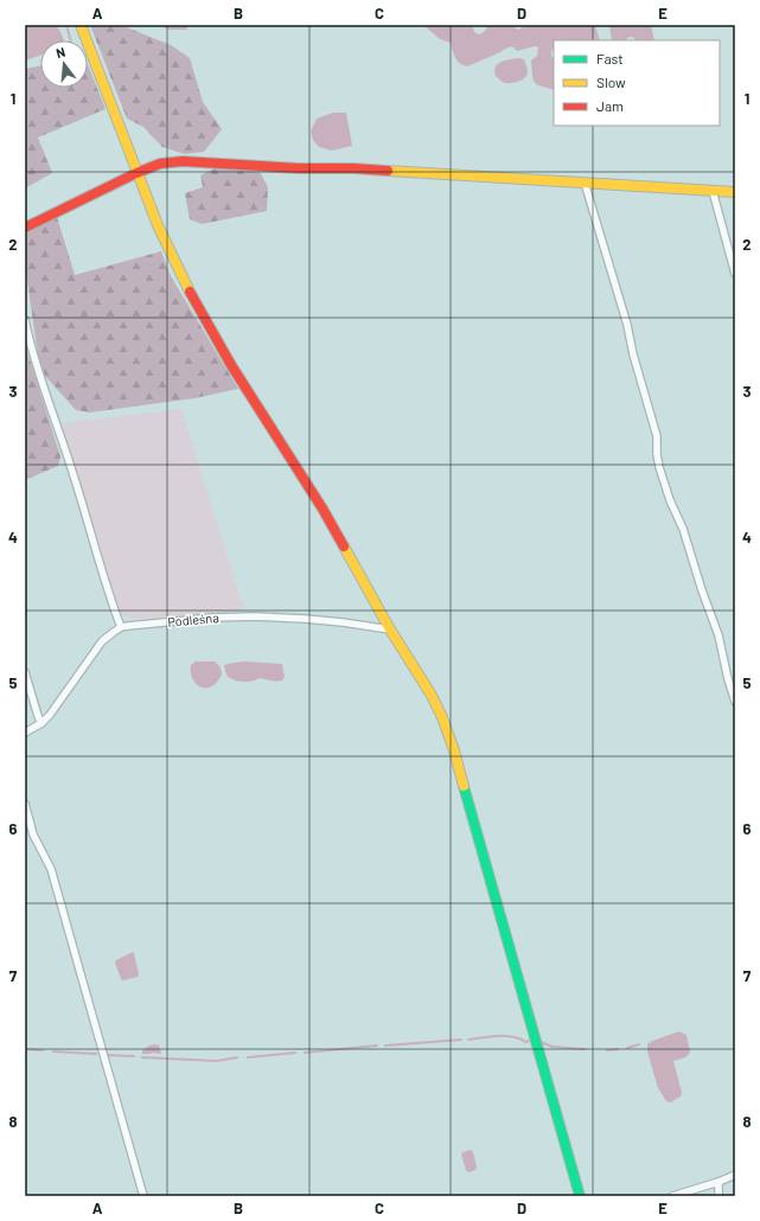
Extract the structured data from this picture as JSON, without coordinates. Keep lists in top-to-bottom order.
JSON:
{
  "streets": {
    "street": ["Podleśna"]
  },
  "legend": ["Fast", "Slow", "Jam"],
  "north": "top",
  "grid": {
    "columns": [
      "A",
      "B",
      "C",
      "D",
      "E"
    ],
    "rows": [
      "1",
      "2",
      "3",
      "4",
      "5",
      "6",
      "7",
      "8"
    ]
  }
}
